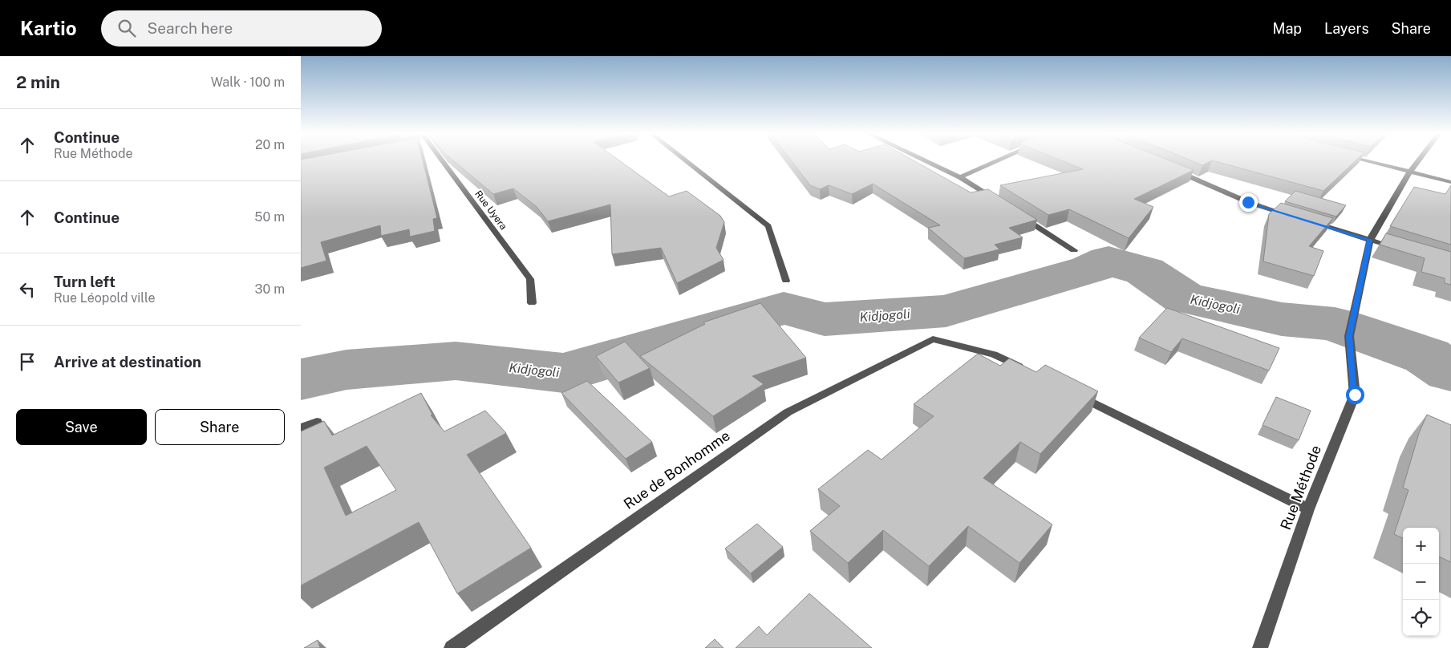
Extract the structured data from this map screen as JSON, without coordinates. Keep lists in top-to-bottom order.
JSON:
{
  "streets": {
    "street": ["Rue Uyera", "Rue de Bonhomme", "Rue Méthode"]
  },
  "water": ["Kidjogoli"],
  "page": {
    "header": "Kartio",
    "search": "Search here",
    "nav": ["Map", "Layers", "Share"],
    "heading": ["2 min", "Walk · 100 m"],
    "list": [
      ["Continue", "Rue Méthode", "20 m"],
      ["Continue", "50 m"],
      ["Turn left", "Rue Léopold ville", "30 m"],
      "Arrive at destination"
    ],
    "buttons": ["Save", "Share"],
    "map_buttons": ["+", "−"]
  }
}
